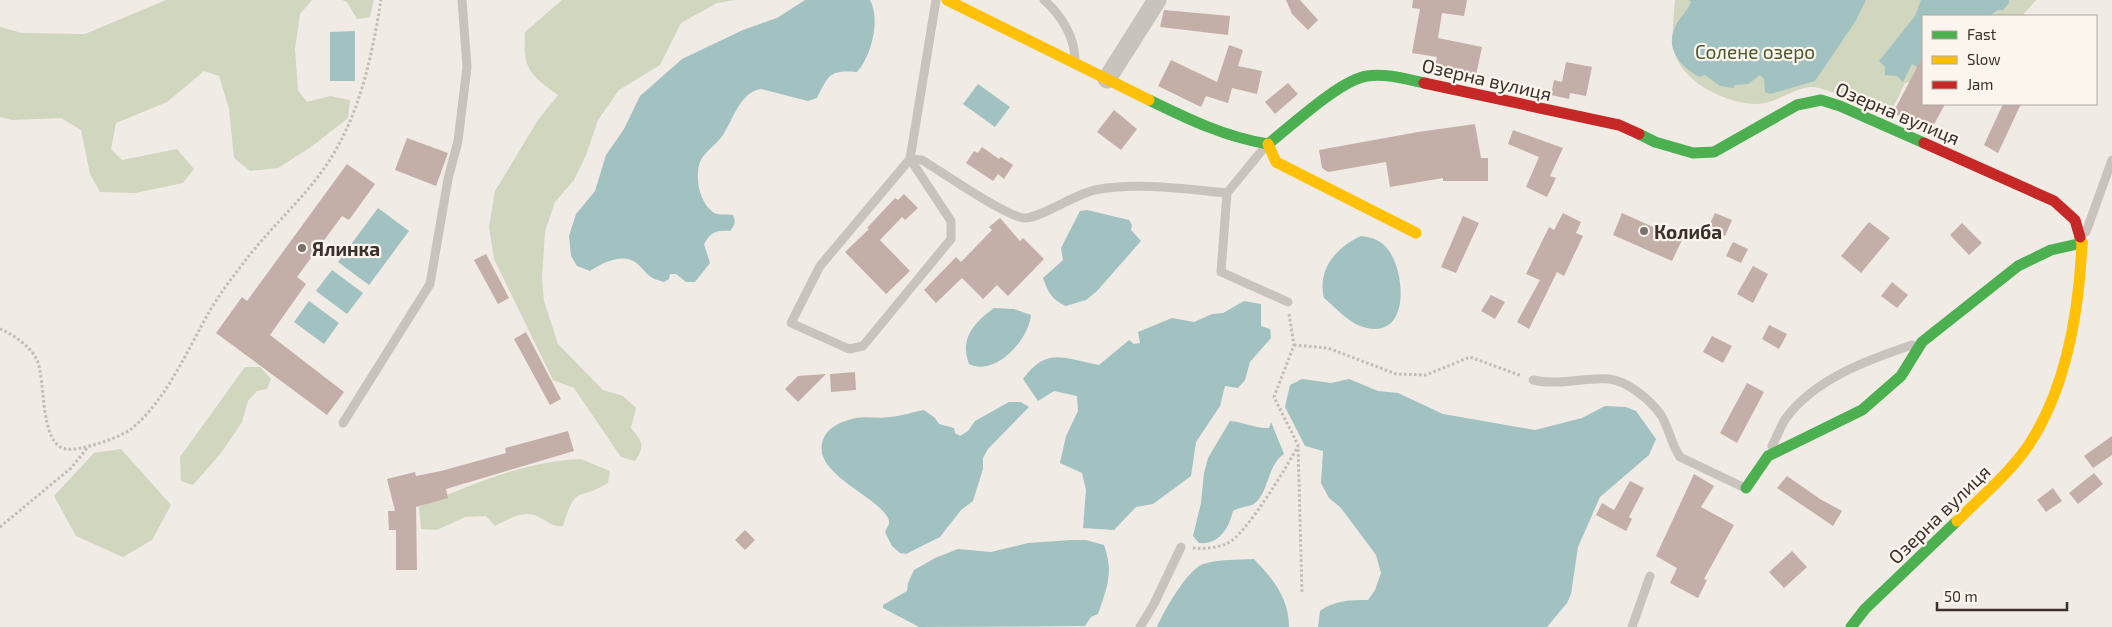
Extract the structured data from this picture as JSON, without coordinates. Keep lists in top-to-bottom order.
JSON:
{
  "streets": {
    "street": ["Озерна вулиця"]
  },
  "parks": ["Солене озеро"],
  "places": ["Колиба", "Ялинка"],
  "legend": ["Fast", "Slow", "Jam"],
  "scale_bar": "50 m"
}
